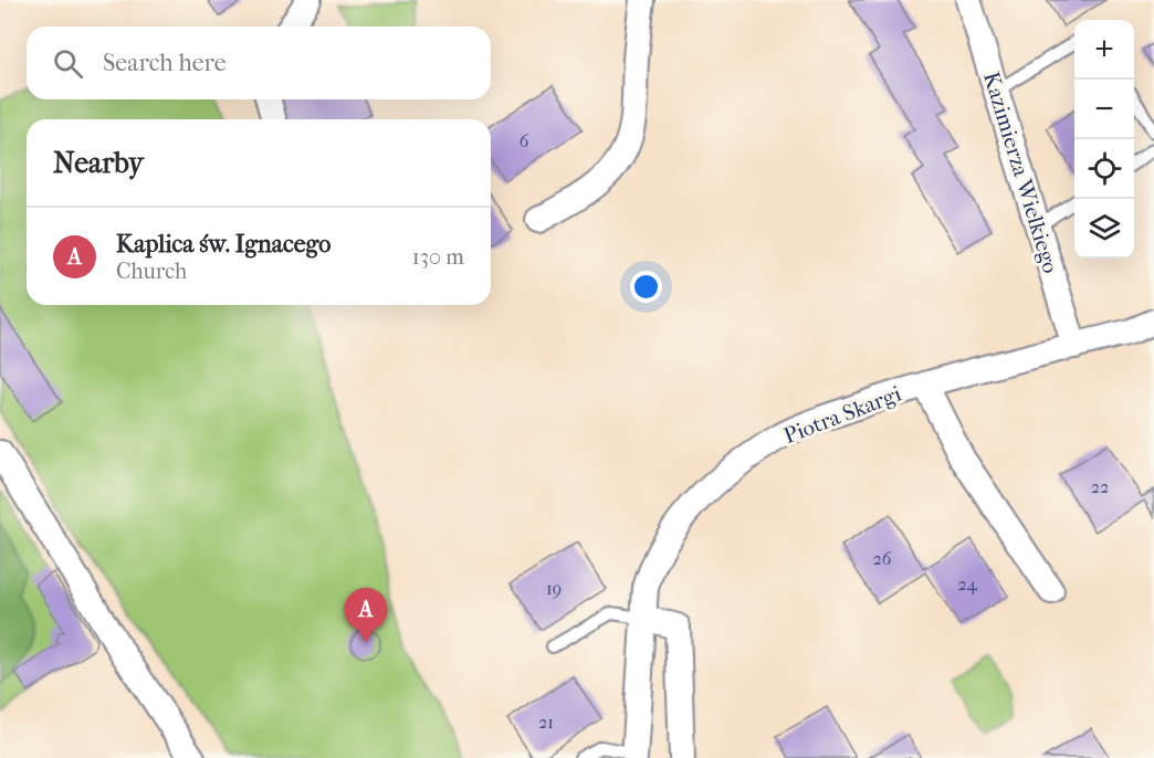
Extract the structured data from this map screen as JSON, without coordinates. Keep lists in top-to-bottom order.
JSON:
{
  "streets": {
    "street": ["Kazimierza Wielkiego", "Piotra Skargi"]
  },
  "crossings": [
    ["Kazimierza Wielkiego", "Piotra Skargi"]
  ],
  "house_numbers": [
    "6",
    "22",
    "26",
    "24",
    "19",
    "21"
  ],
  "page": {
    "map_buttons": ["+", "−"],
    "search": "Search here",
    "heading": "Nearby",
    "list": [
      {
        "mark": "A",
        "name": "Kaplica św. Ignacego",
        "note": "Church",
        "value": "130 m"
      }
    ],
    "pins": "A"
  }
}
